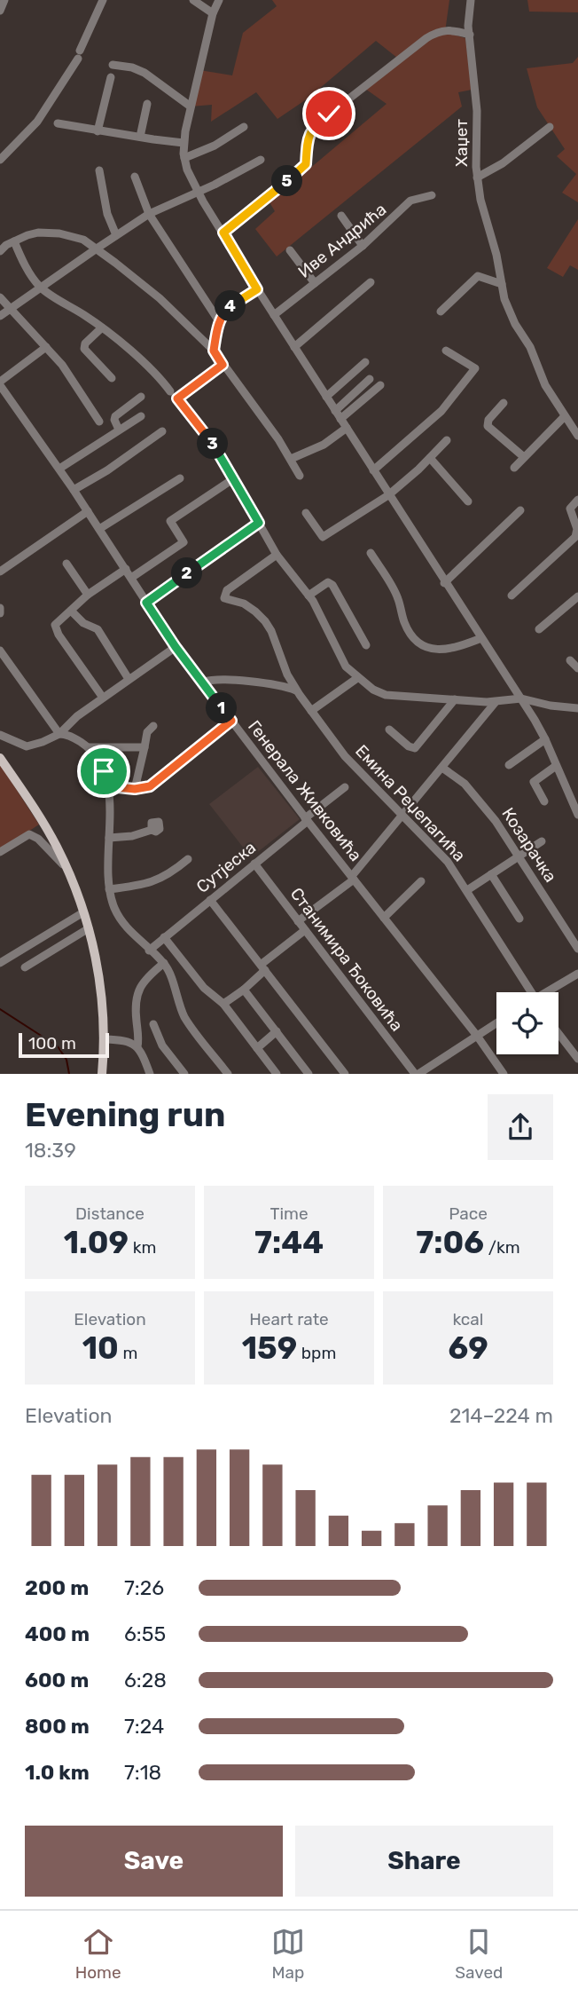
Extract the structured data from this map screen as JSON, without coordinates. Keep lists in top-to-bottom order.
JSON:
{
  "streets": {
    "street": [
      "Хаџет",
      "Иве Андрића",
      "Генерала Живковића",
      "Емина Реџепагића",
      "Козарачка",
      "Сутјеска",
      "Станимира Ђоковића"
    ]
  },
  "crossings": [
    ["Генерала Живковића", "Емина Реџепагића"],
    ["Генерала Живковића", "Козарачка"],
    ["Генерала Живковића", "Сутјеска"],
    ["Сутјеска", "Станимира Ђоковића"]
  ],
  "scale_bar": "100 m",
  "page": {
    "pins": [
      "5",
      "4",
      "3",
      "2",
      "1"
    ],
    "scale": "100 m",
    "heading": ["Evening run", "18:39"],
    "stats": [
      ["Distance", "1.09 km"],
      ["Time", "7:44"],
      ["Pace", "7:06 /km"],
      ["Elevation", "10 m"],
      ["Heart rate", "159 bpm"],
      ["kcal", "69"]
    ],
    "chart": ["Elevation", "214–224 m"],
    "list": [
      {
        "name": "200 m",
        "note": "7:26"
      },
      {
        "name": "400 m",
        "note": "6:55"
      },
      {
        "name": "600 m",
        "note": "6:28"
      },
      {
        "name": "800 m",
        "note": "7:24"
      },
      {
        "name": "1.0 km",
        "note": "7:18"
      }
    ],
    "buttons": ["Save", "Share"],
    "tabs": ["Home", "Map", "Saved"]
  }
}
